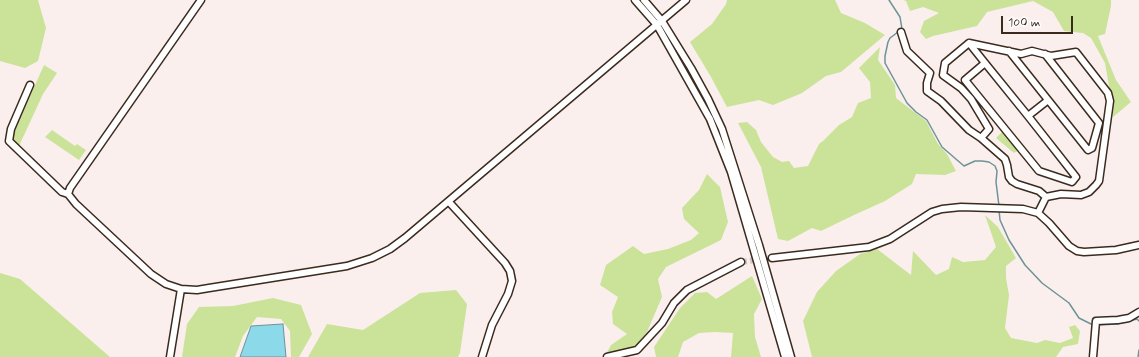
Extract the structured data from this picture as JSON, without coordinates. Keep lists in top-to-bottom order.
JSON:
{
  "scale_bar": "100 m"
}
